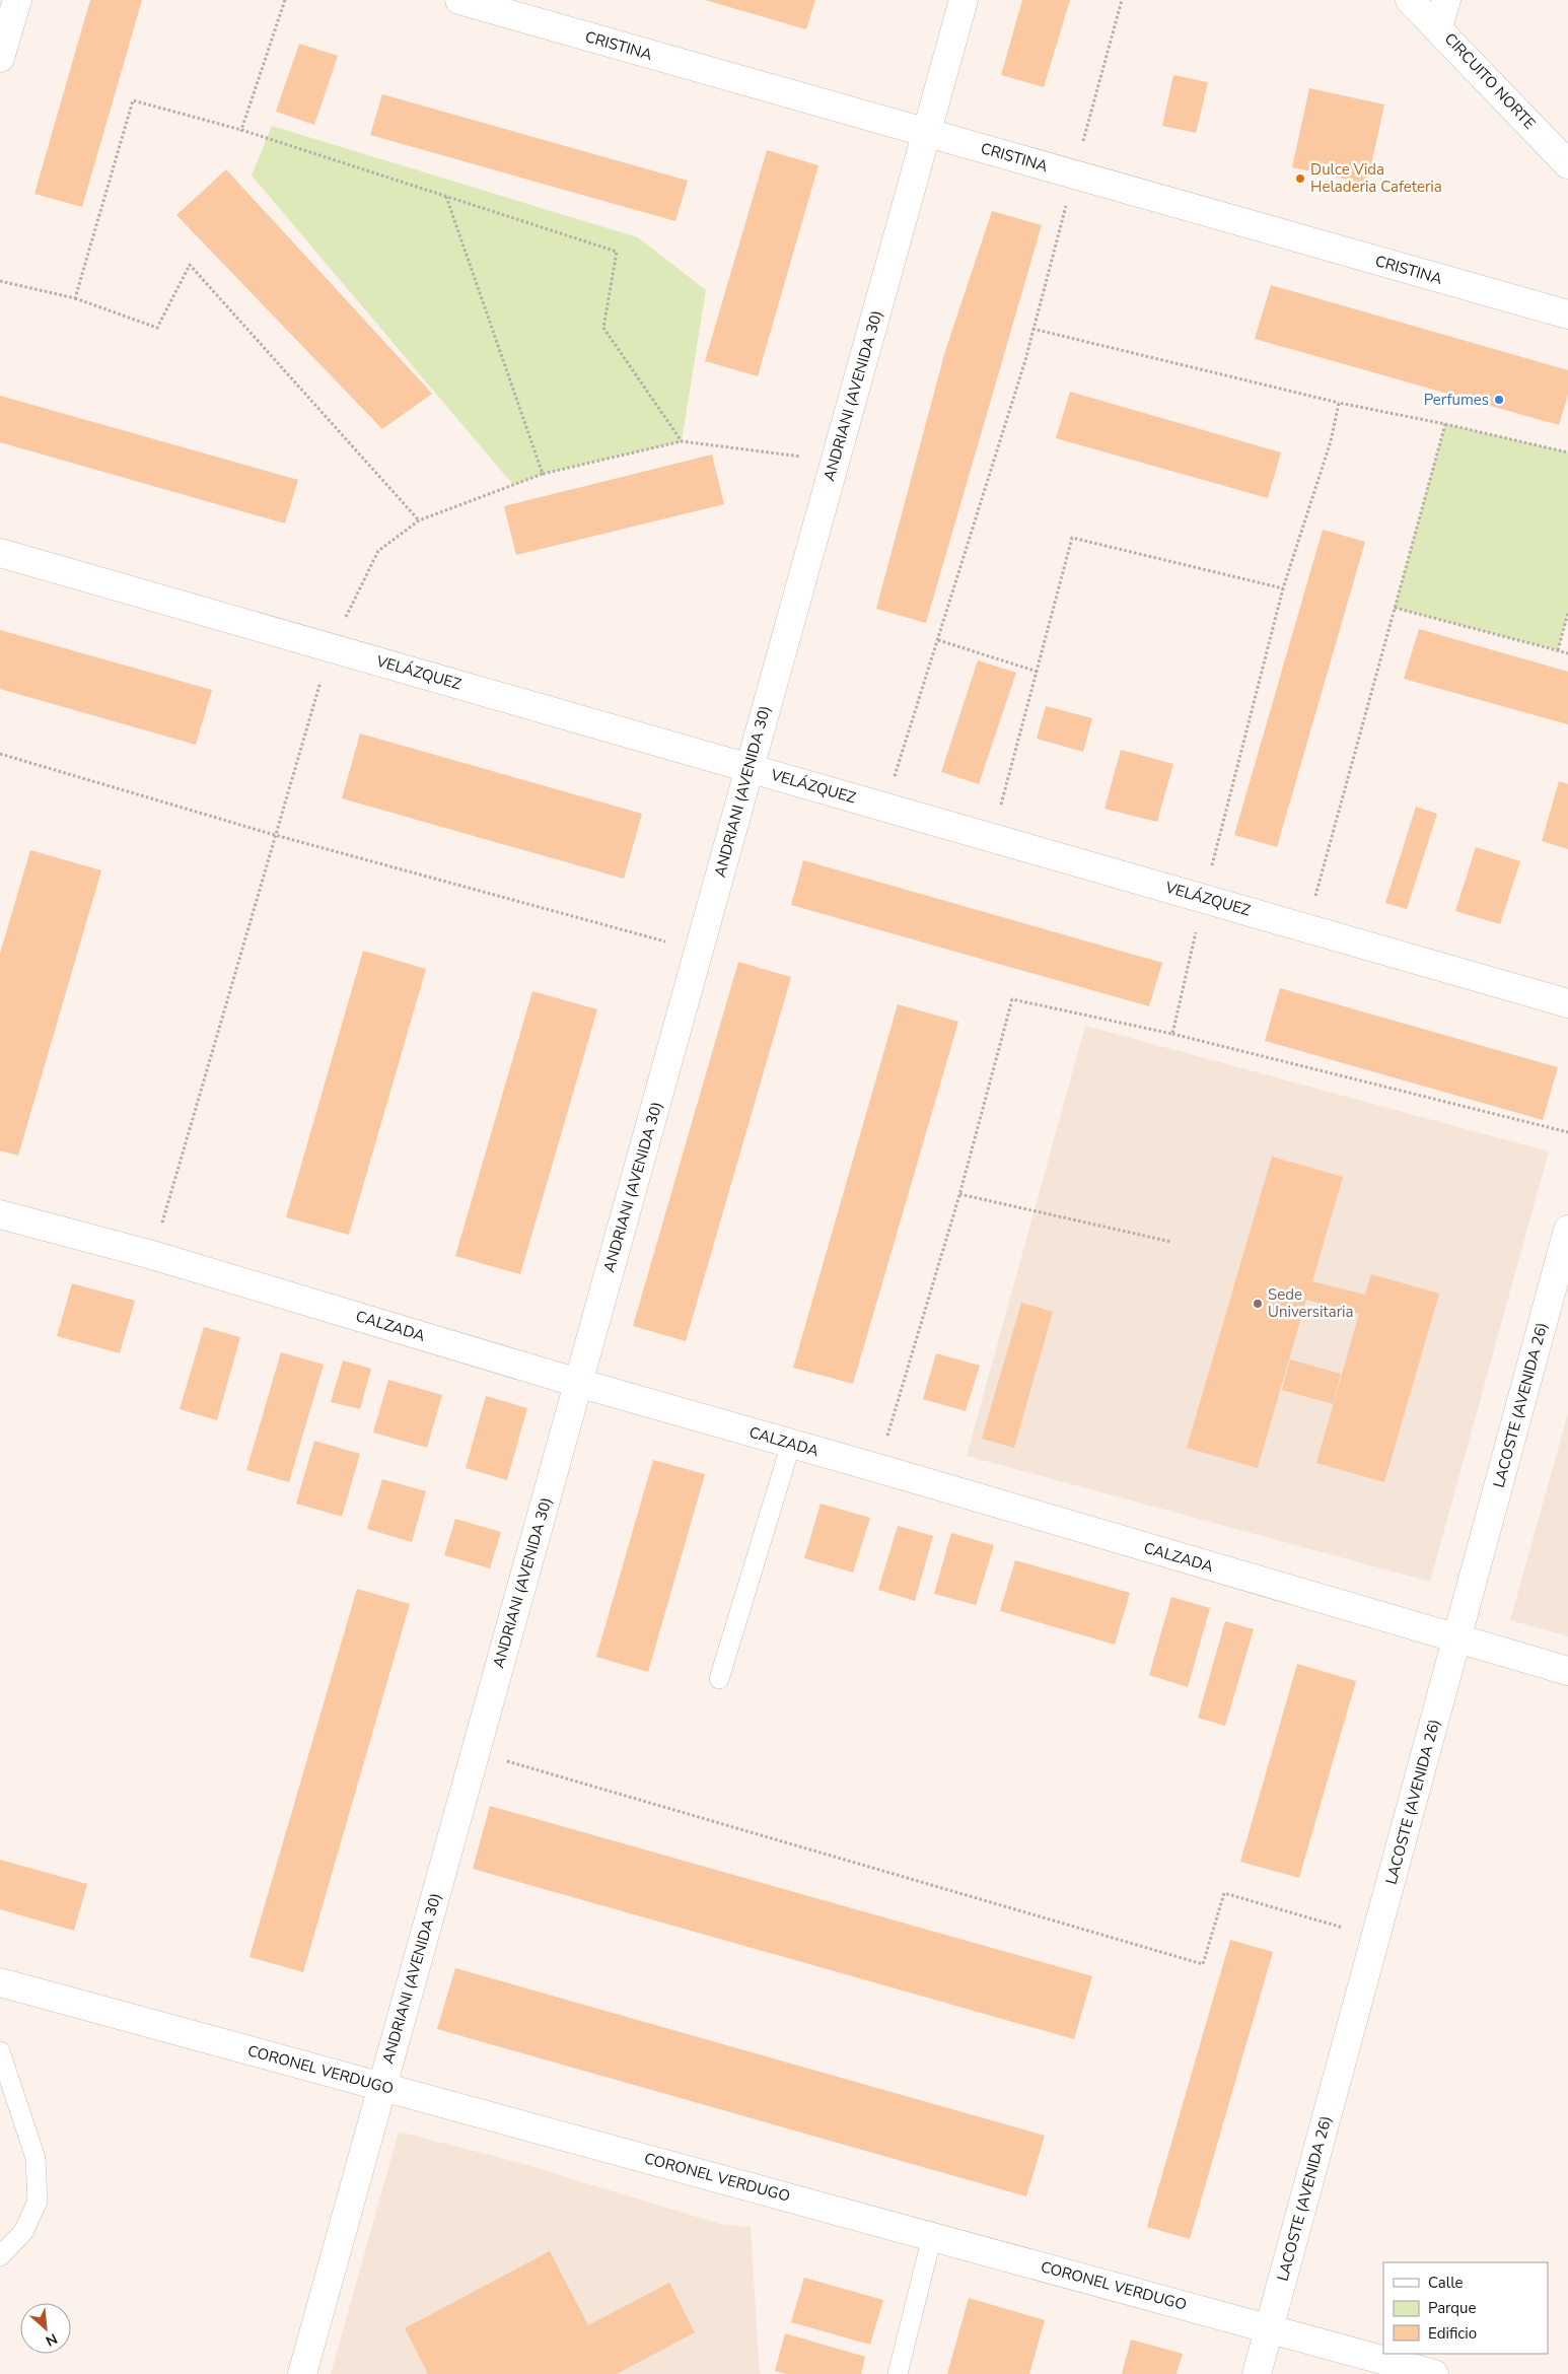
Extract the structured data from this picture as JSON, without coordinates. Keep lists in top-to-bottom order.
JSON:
{
  "streets": {
    "street": [
      "CRISTINA",
      "CIRCUITO NORTE",
      "ANDRIANI (AVENIDA 30)",
      "VELÁZQUEZ",
      "CALZADA",
      "LACOSTE (AVENIDA 26)",
      "CORONEL VERDUGO"
    ]
  },
  "crossings": [
    ["CRISTINA", "ANDRIANI (AVENIDA 30)"],
    ["ANDRIANI (AVENIDA 30)", "VELÁZQUEZ"],
    ["ANDRIANI (AVENIDA 30)", "CALZADA"],
    ["ANDRIANI (AVENIDA 30)", "CORONEL VERDUGO"],
    ["CALZADA", "LACOSTE (AVENIDA 26)"],
    ["LACOSTE (AVENIDA 26)", "CORONEL VERDUGO"]
  ],
  "places": ["Dulce Vida Heladeria Cafeteria", "Perfumes", "Sede Universitaria"],
  "legend": ["Calle", "Parque", "Edificio"],
  "north": "bottom right"
}
